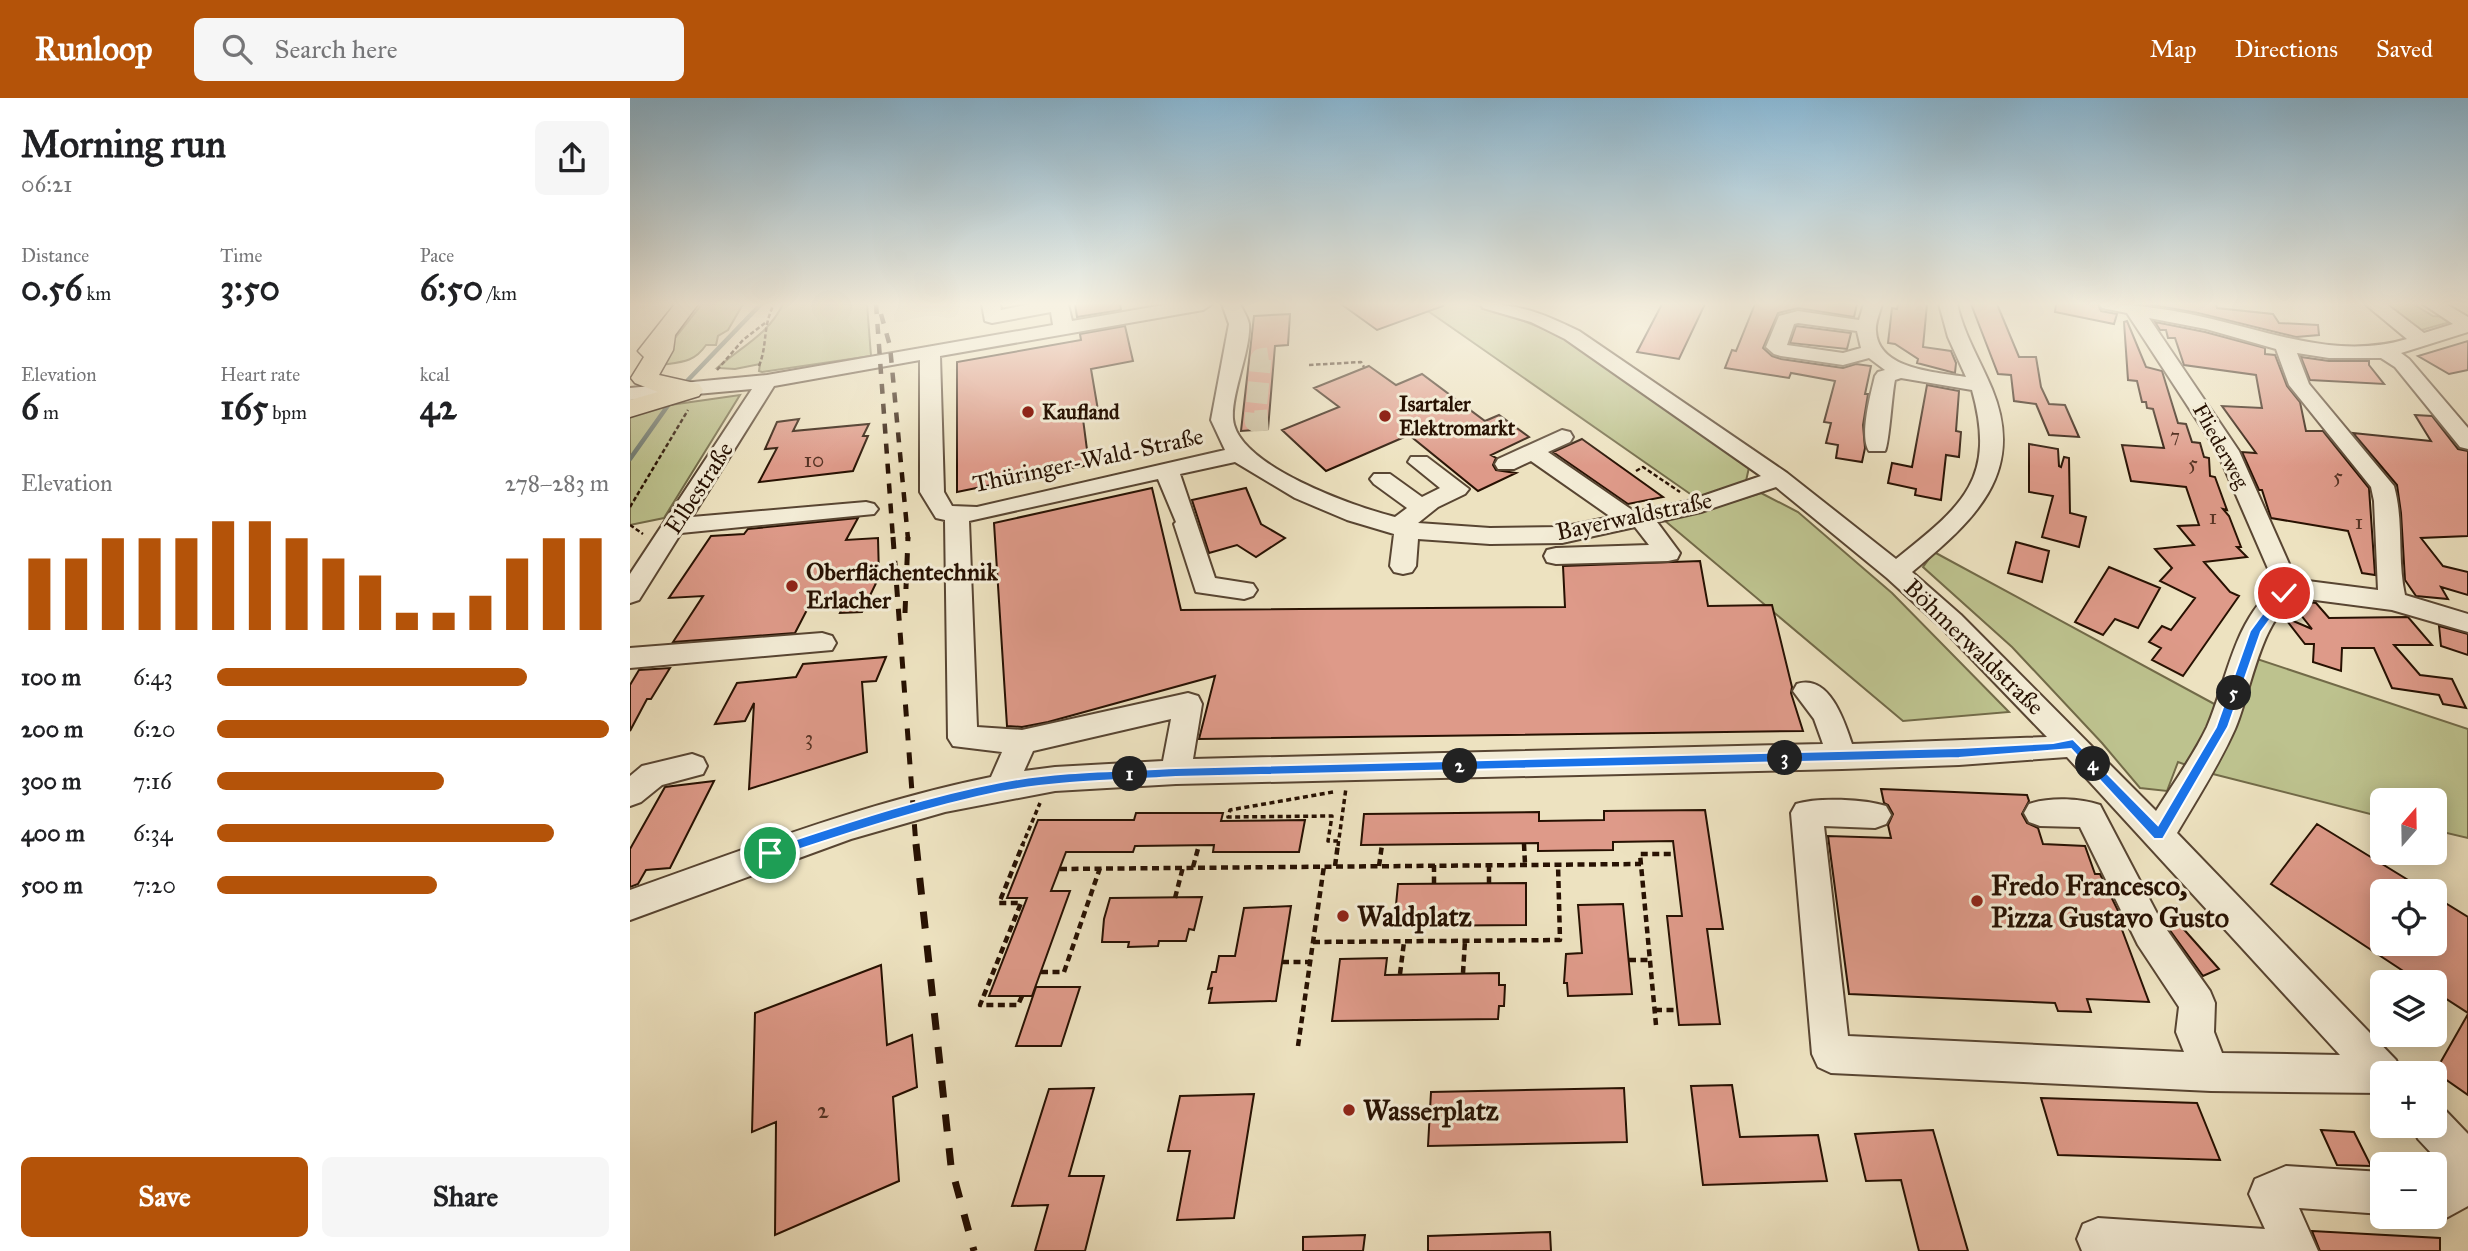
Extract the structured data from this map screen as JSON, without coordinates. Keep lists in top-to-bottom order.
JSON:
{
  "streets": {
    "street": [
      "Fliederweg",
      "Thüringer-Wald-Straße",
      "Elbestraße",
      "Bayerwaldstraße",
      "Böhmerwaldstraße"
    ]
  },
  "crossings": [
    ["Thüringer-Wald-Straße", "Bayerwaldstraße"],
    ["Bayerwaldstraße", "Böhmerwaldstraße"]
  ],
  "places": [
    "Kaufland",
    "Isartaler Elektromarkt",
    "Oberflächentechnik Erlacher",
    "Fredo Francesco, Pizza Gustavo Gusto",
    "Waldplatz",
    "Wasserplatz"
  ],
  "house_numbers": [
    "7",
    "10",
    "5",
    "5",
    "1",
    "1",
    "3",
    "2"
  ],
  "north": "top",
  "page": {
    "header": "Runloop",
    "search": "Search here",
    "nav": ["Map", "Directions", "Saved"],
    "heading": ["Morning run", "06:21"],
    "stats": [
      ["Distance", "0.56 km"],
      ["Time", "3:50"],
      ["Pace", "6:50 /km"],
      ["Elevation", "6 m"],
      ["Heart rate", "165 bpm"],
      ["kcal", "42"]
    ],
    "chart": ["Elevation", "278–283 m"],
    "list": [
      {
        "name": "100 m",
        "note": "6:43"
      },
      {
        "name": "200 m",
        "note": "6:20"
      },
      {
        "name": "300 m",
        "note": "7:16"
      },
      {
        "name": "400 m",
        "note": "6:34"
      },
      {
        "name": "500 m",
        "note": "7:20"
      }
    ],
    "pins": [
      "5",
      "3",
      "4",
      "2",
      "1"
    ],
    "map_buttons": ["+", "−"],
    "buttons": ["Save", "Share"]
  }
}
